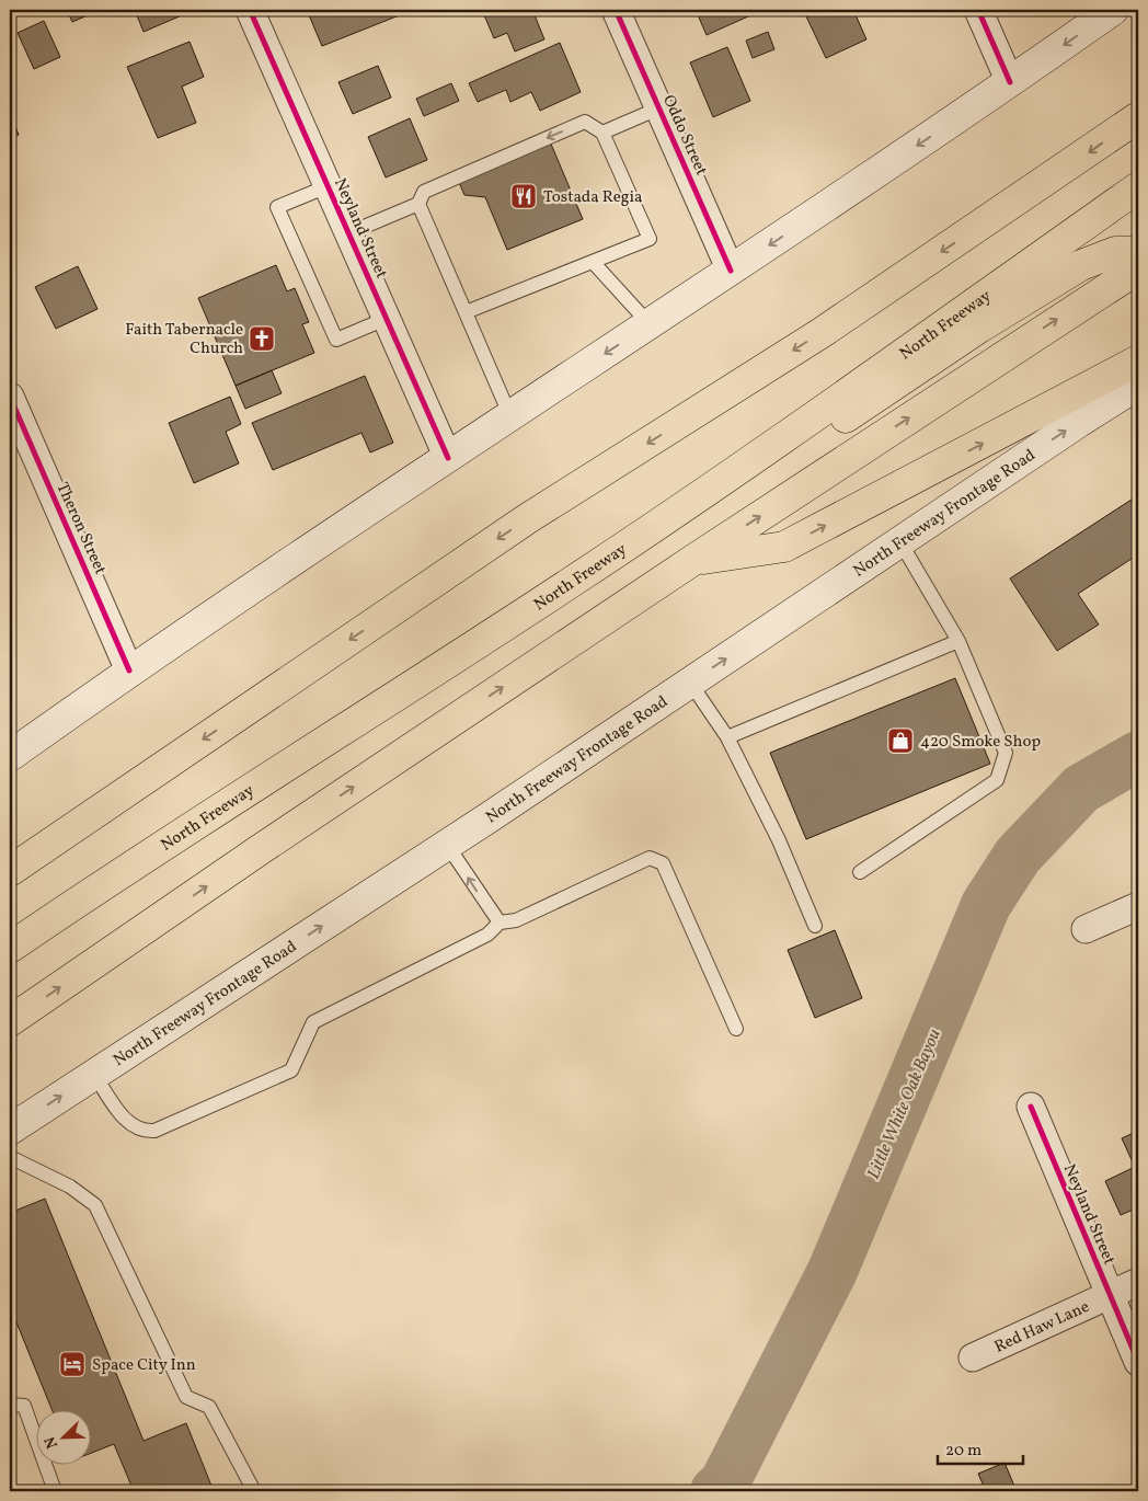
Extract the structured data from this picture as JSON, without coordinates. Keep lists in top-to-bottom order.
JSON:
{
  "streets": {
    "highway": ["North Freeway"],
    "main road": ["North Freeway Frontage Road"],
    "street": [
      "Oddo Street",
      "Neyland Street",
      "Theron Street",
      "Red Haw Lane"
    ]
  },
  "crossings": [
    ["Neyland Street", "Red Haw Lane"]
  ],
  "one_way": ["North Freeway Frontage Road"],
  "water": ["Little White Oak Bayou"],
  "places": {
    "restaurant": ["Tostada Regia"],
    "church": ["Faith Tabernacle Church"],
    "shop": ["420 Smoke Shop"],
    "hotel": ["Space City Inn"]
  },
  "scale_bar": "20 m",
  "north": "bottom left"
}
